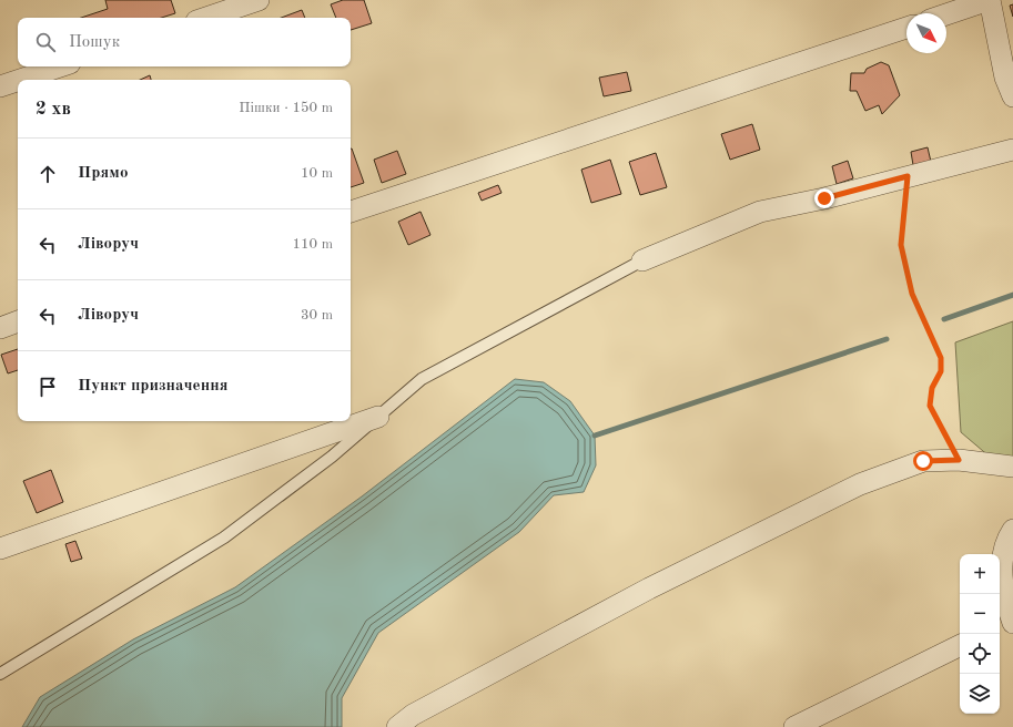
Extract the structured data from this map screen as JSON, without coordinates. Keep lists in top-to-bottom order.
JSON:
{
  "north": "bottom right",
  "page": {
    "search": "Пошук",
    "heading": ["2 хв", "Пішки · 150 m"],
    "list": [
      ["Прямо", "10 m"],
      ["Ліворуч", "110 m"],
      ["Ліворуч", "30 m"],
      "Пункт призначення"
    ],
    "map_buttons": ["+", "−"]
  }
}
